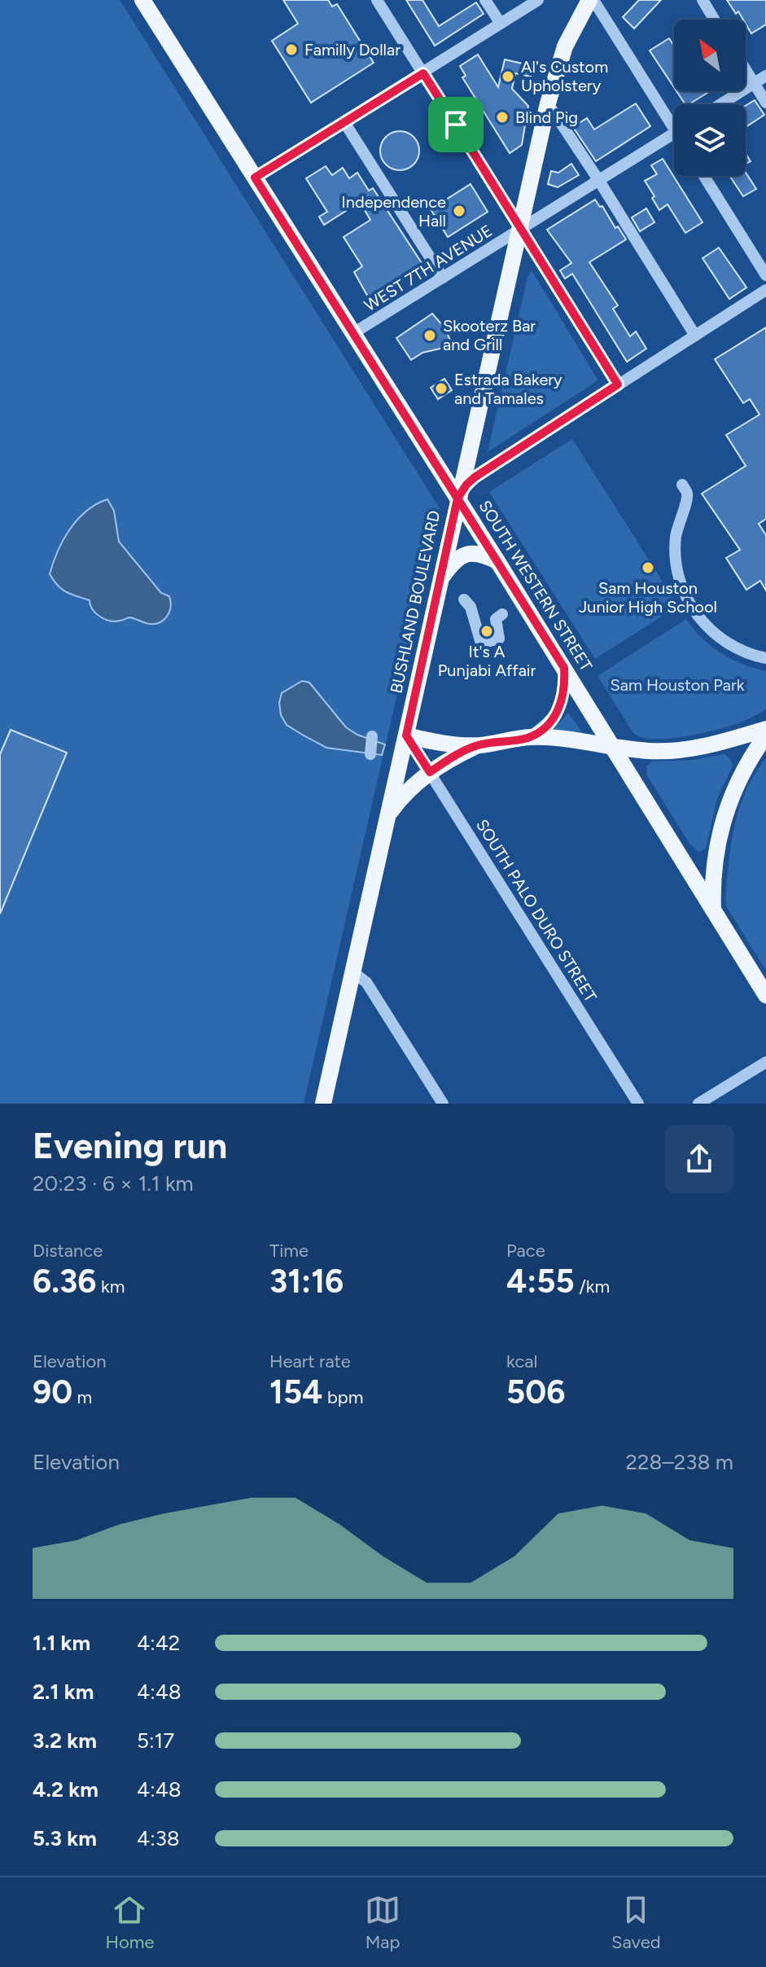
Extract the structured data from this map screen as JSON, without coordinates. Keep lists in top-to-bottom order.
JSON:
{
  "streets": {
    "main road": ["SOUTH WESTERN STREET", "BUSHLAND BOULEVARD"],
    "street": ["WEST 7TH AVENUE", "SOUTH PALO DURO STREET"]
  },
  "crossings": [
    ["WEST 7TH AVENUE", "SOUTH WESTERN STREET"],
    ["WEST 7TH AVENUE", "BUSHLAND BOULEVARD"],
    ["SOUTH WESTERN STREET", "BUSHLAND BOULEVARD"],
    ["BUSHLAND BOULEVARD", "SOUTH PALO DURO STREET"]
  ],
  "parks": ["Sam Houston Park"],
  "places": [
    "Familly Dollar",
    "Al's Custom Upholstery",
    "Blind Pig",
    "Independence Hall",
    "Skooterz Bar and Grill",
    "Estrada Bakery and Tamales",
    "Sam Houston Junior High School",
    "It's A Punjabi Affair"
  ],
  "north": "top left",
  "page": {
    "heading": ["Evening run", "20:23 · 6 × 1.1 km"],
    "stats": [
      ["Distance", "6.36 km"],
      ["Time", "31:16"],
      ["Pace", "4:55 /km"],
      ["Elevation", "90 m"],
      ["Heart rate", "154 bpm"],
      ["kcal", "506"]
    ],
    "chart": ["Elevation", "228–238 m"],
    "list": [
      {
        "name": "1.1 km",
        "note": "4:42"
      },
      {
        "name": "2.1 km",
        "note": "4:48"
      },
      {
        "name": "3.2 km",
        "note": "5:17"
      },
      {
        "name": "4.2 km",
        "note": "4:48"
      },
      {
        "name": "5.3 km",
        "note": "4:38"
      }
    ],
    "tabs": ["Home", "Map", "Saved"]
  }
}
